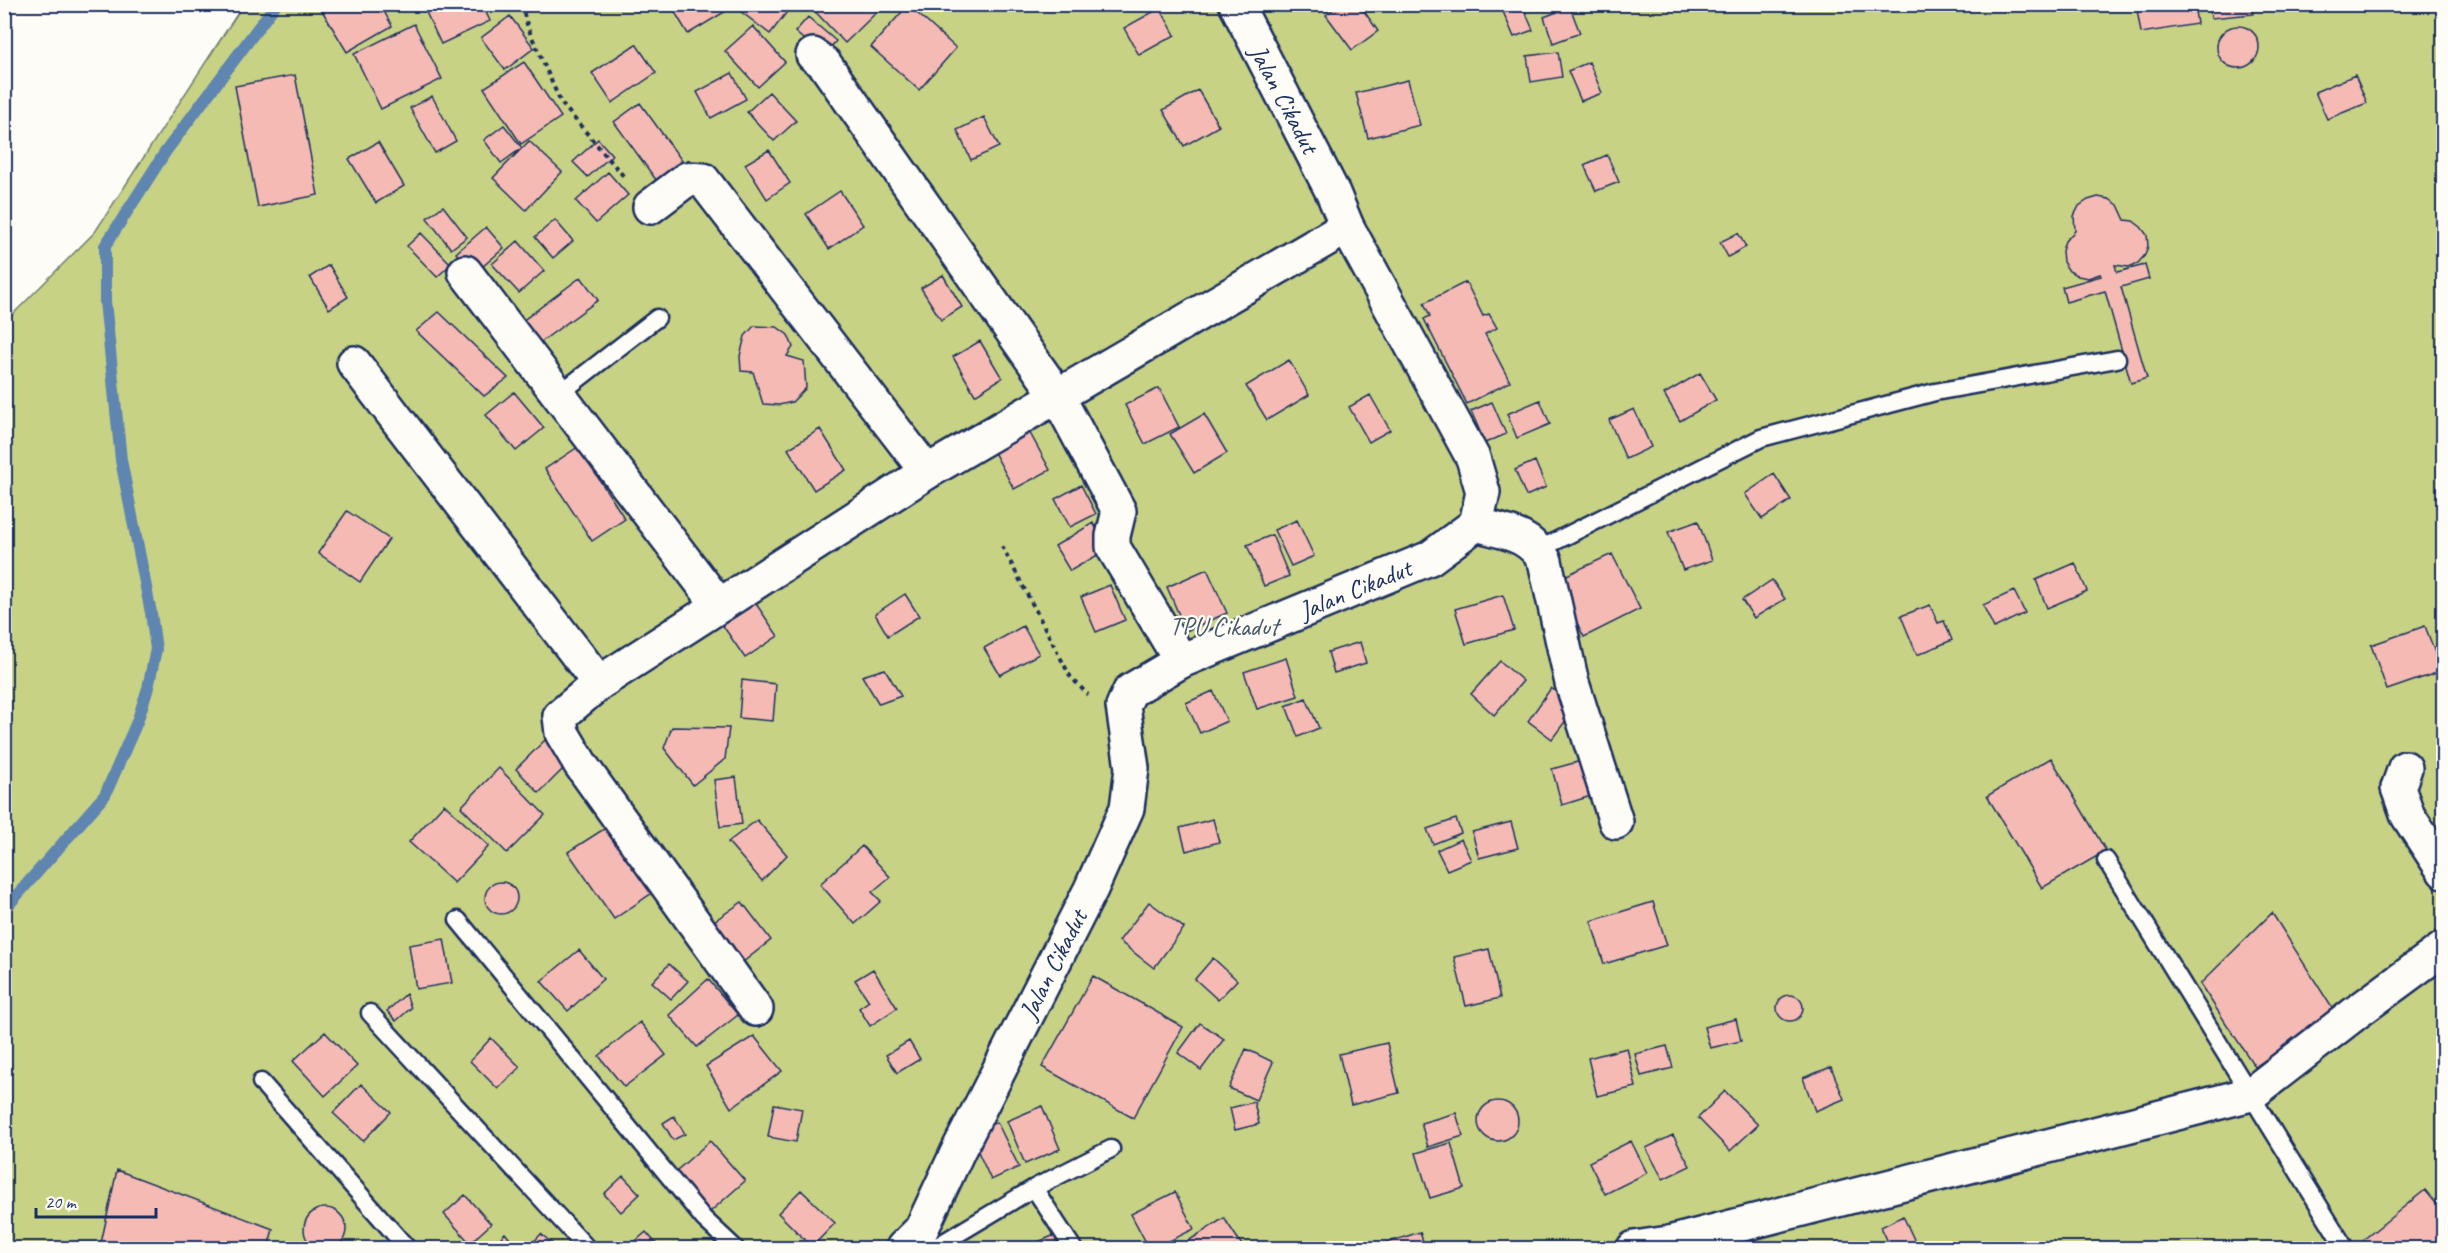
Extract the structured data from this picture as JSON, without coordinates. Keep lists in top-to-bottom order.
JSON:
{
  "streets": {
    "street": ["Jalan Cikadut"]
  },
  "parks": ["TPU Cikadut"],
  "scale_bar": "20 m"
}
